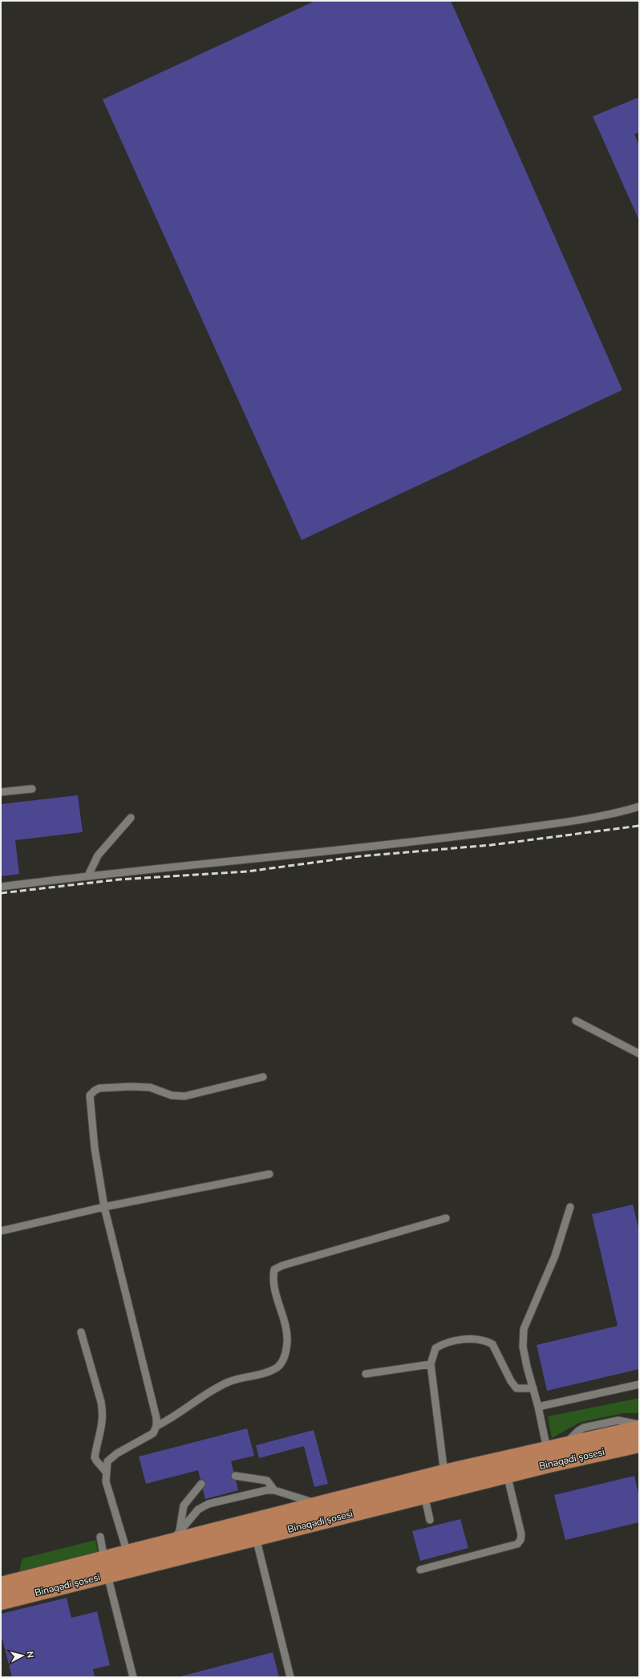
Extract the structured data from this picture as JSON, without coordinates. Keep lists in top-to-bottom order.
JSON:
{
  "streets": {
    "main road": ["Binəqədi şosesi"]
  },
  "north": "right"
}
